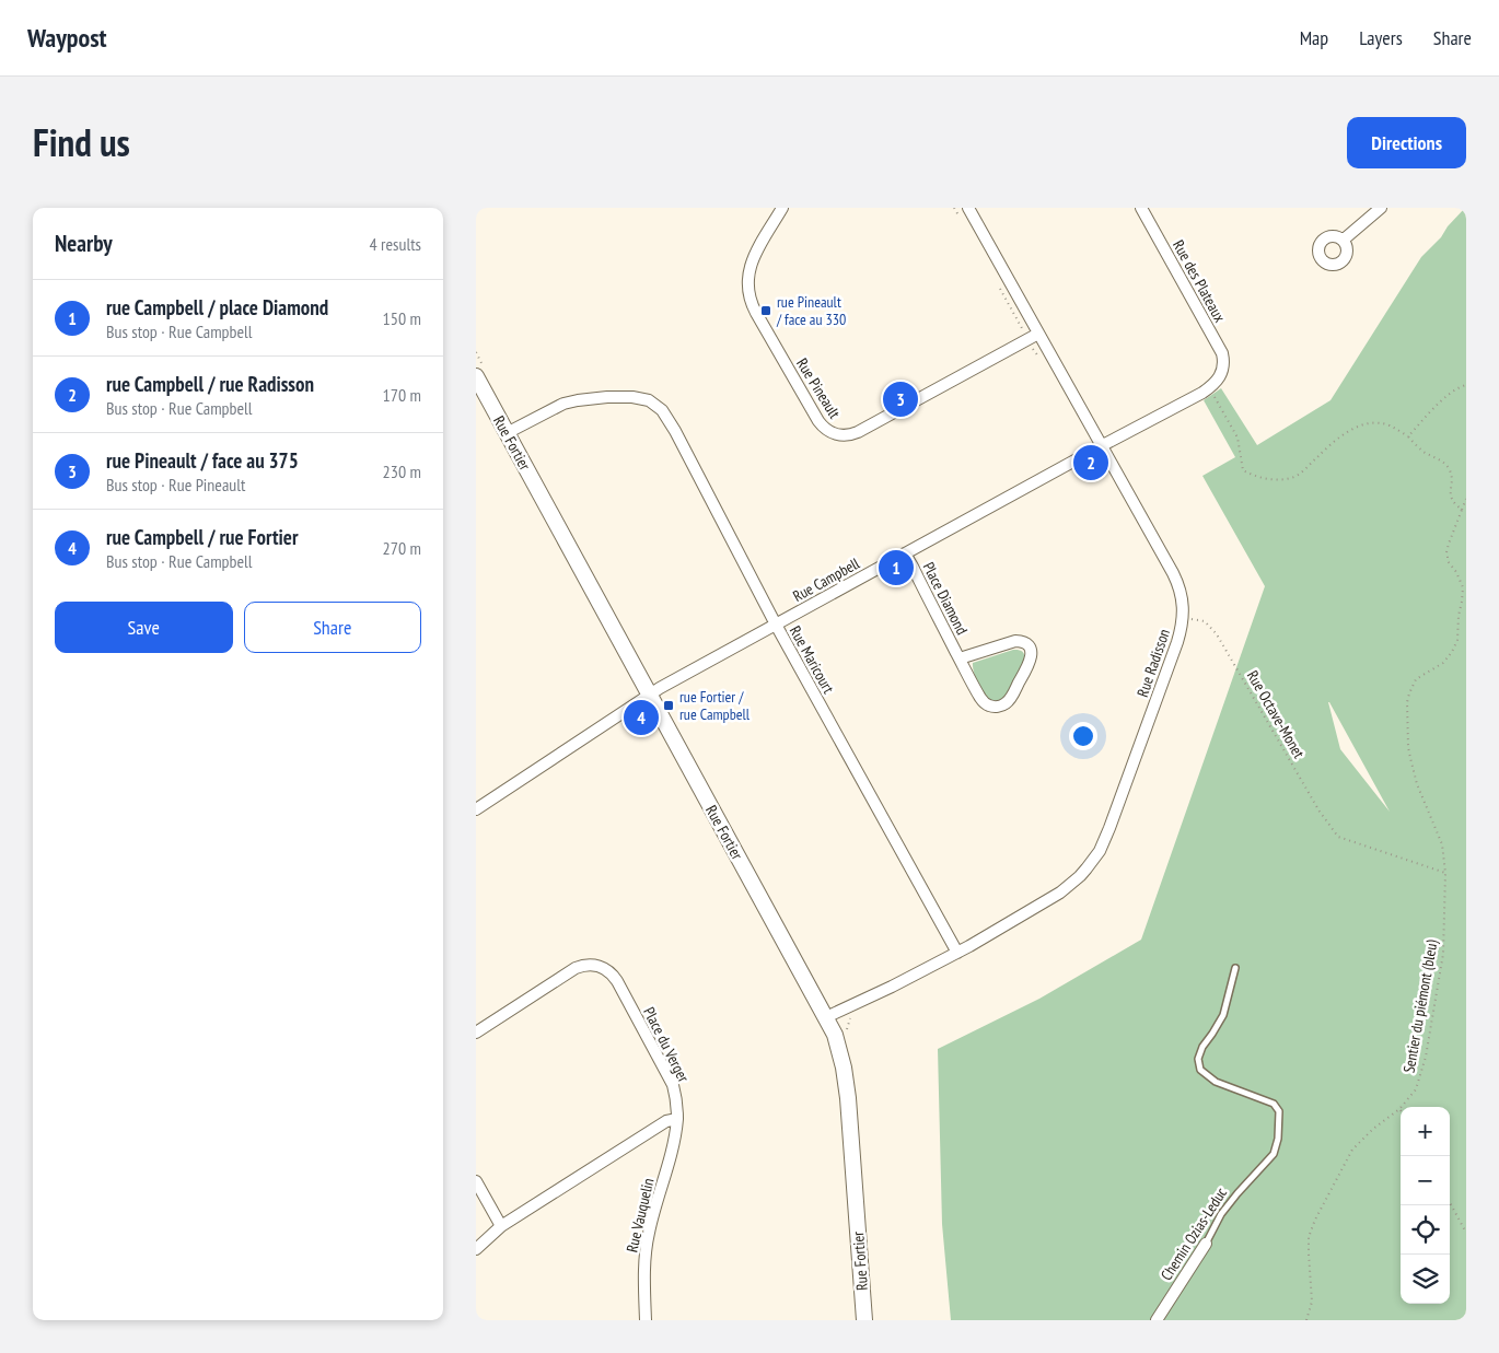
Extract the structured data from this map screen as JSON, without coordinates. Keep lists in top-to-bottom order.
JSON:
{
  "streets": {
    "street": [
      "Rue des Plateaux",
      "Rue Pineault",
      "Rue Fortier",
      "Rue Campbell",
      "Place Diamond",
      "Rue Maricourt",
      "Rue Radisson",
      "Place du Verger",
      "Rue Vauquelin",
      "Chemin Ozias-Leduc"
    ],
    "path": ["Rue Octave-Monet", "Sentier du piémont (bleu)"]
  },
  "crossings": [
    ["Rue des Plateaux", "Rue Campbell"],
    ["Rue Pineault", "Rue Radisson"],
    ["Rue Fortier", "Rue Campbell"],
    ["Rue Fortier", "Rue Maricourt"],
    ["Rue Fortier", "Rue Radisson"],
    ["Rue Campbell", "Place Diamond"],
    ["Rue Campbell", "Rue Maricourt"],
    ["Rue Campbell", "Rue Radisson"],
    ["Rue Maricourt", "Rue Radisson"],
    ["Rue Radisson", "Rue Octave-Monet"],
    ["Rue Octave-Monet", "Sentier du piémont (bleu)"],
    ["Place du Verger", "Rue Vauquelin"]
  ],
  "places": {
    "transit": ["rue Pineault / face au 330", "rue Fortier / rue Campbell"]
  },
  "page": {
    "header": "Waypost",
    "nav": ["Map", "Layers", "Share"],
    "title": "Find us",
    "buttons": [
      "Directions",
      ["Save", "Share"]
    ],
    "heading": ["Nearby", "4 results"],
    "list": [
      {
        "mark": "1",
        "name": "rue Campbell / place Diamond",
        "note": "Bus stop · Rue Campbell",
        "value": "150 m"
      },
      {
        "mark": "2",
        "name": "rue Campbell / rue Radisson",
        "note": "Bus stop · Rue Campbell",
        "value": "170 m"
      },
      {
        "mark": "3",
        "name": "rue Pineault / face au 375",
        "note": "Bus stop · Rue Pineault",
        "value": "230 m"
      },
      {
        "mark": "4",
        "name": "rue Campbell / rue Fortier",
        "note": "Bus stop · Rue Campbell",
        "value": "270 m"
      }
    ],
    "pins": [
      "3",
      "2",
      "1",
      "4"
    ],
    "map_buttons": ["+", "−"]
  }
}
